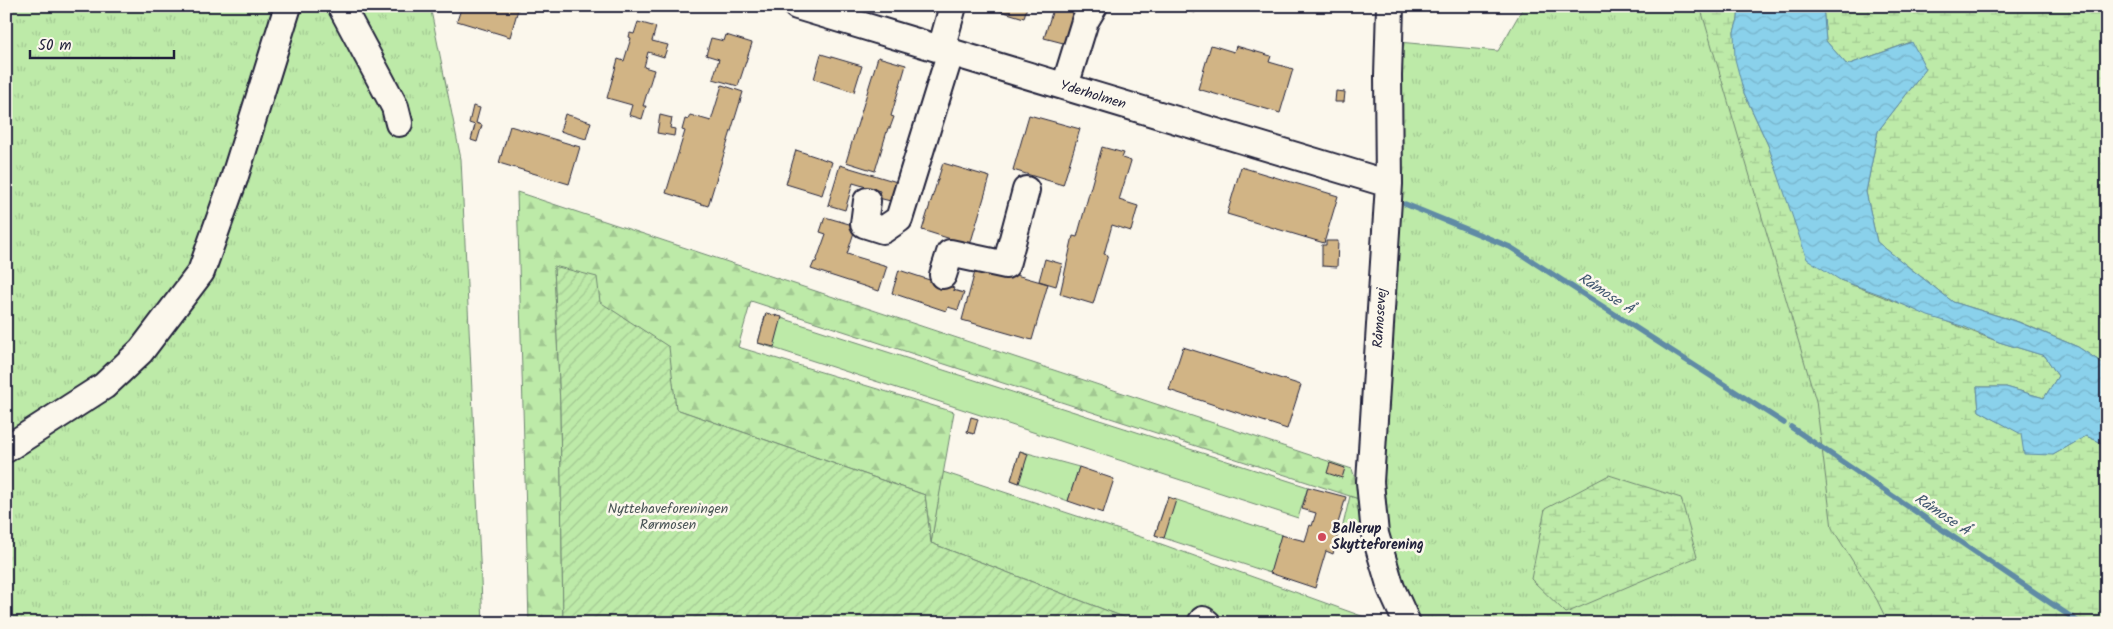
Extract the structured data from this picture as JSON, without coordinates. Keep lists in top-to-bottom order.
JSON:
{
  "streets": {
    "street": ["Yderholmen", "Råmosevej"]
  },
  "crossings": [
    ["Yderholmen", "Råmosevej"]
  ],
  "water": ["Råmose Å"],
  "parks": ["Nyttehaveforeningen Rørmosen"],
  "places": ["Ballerup Skytteforening"],
  "scale_bar": "50 m"
}
